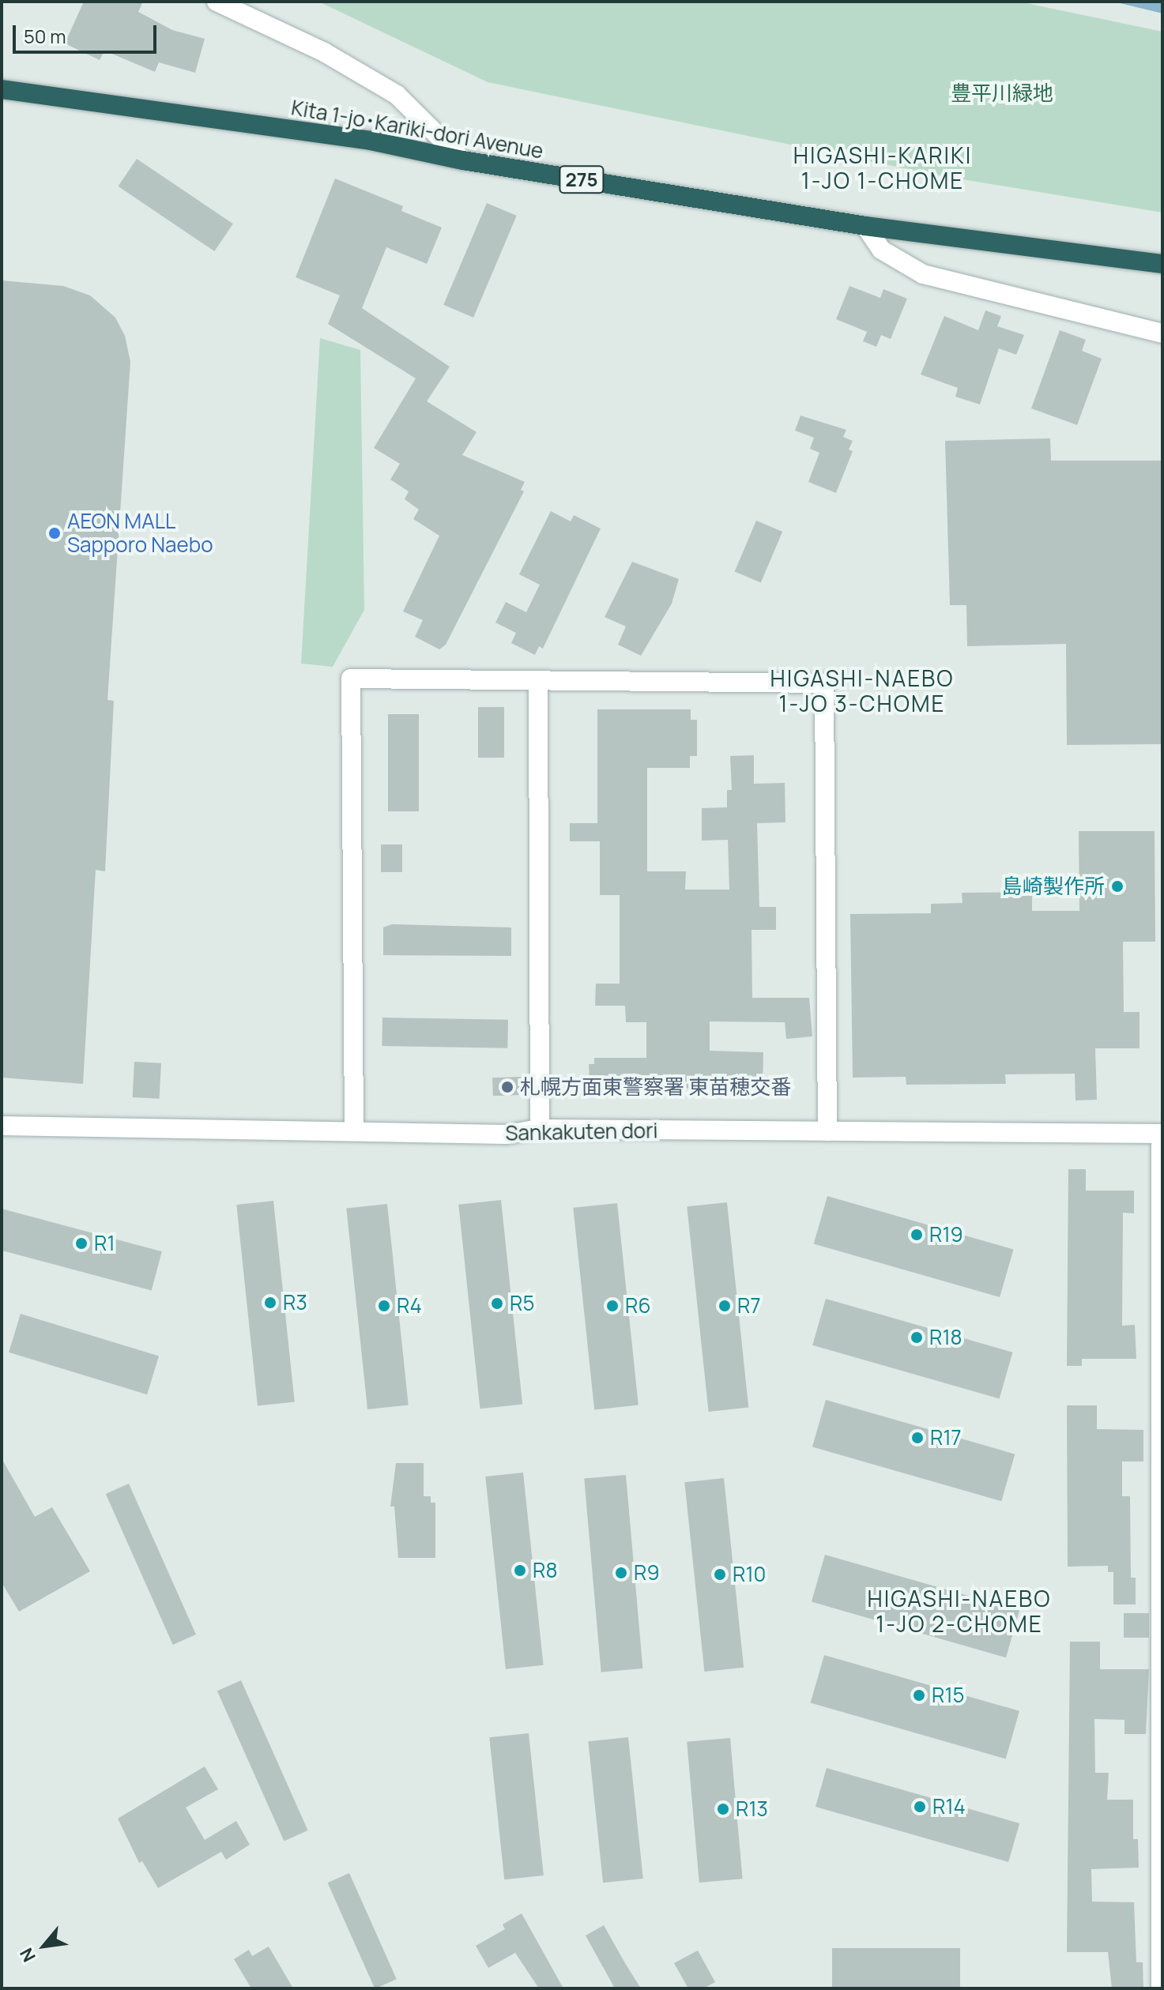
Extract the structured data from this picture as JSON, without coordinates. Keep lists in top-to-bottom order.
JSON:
{
  "streets": {
    "highway": ["Kita 1-jo･Kariki-dori Avenue", "275"],
    "street": ["Sankakuten dori"]
  },
  "districts": ["HIGASHI-KARIKI 1-JO 1-CHOME", "HIGASHI-NAEBO 1-JO 3-CHOME", "HIGASHI-NAEBO 1-JO 2-CHOME"],
  "parks": ["豊平川緑地"],
  "places": [
    "AEON MALL Sapporo Naebo",
    "島崎製作所",
    "札幌方面東警察署 東苗穂交番",
    "R19",
    "R1",
    "R3",
    "R5",
    "R4",
    "R6",
    "R7",
    "R18",
    "R17",
    "R8",
    "R9",
    "R10",
    "R15",
    "R14",
    "R13"
  ],
  "scale_bar": "50 m",
  "north": "bottom left"
}
